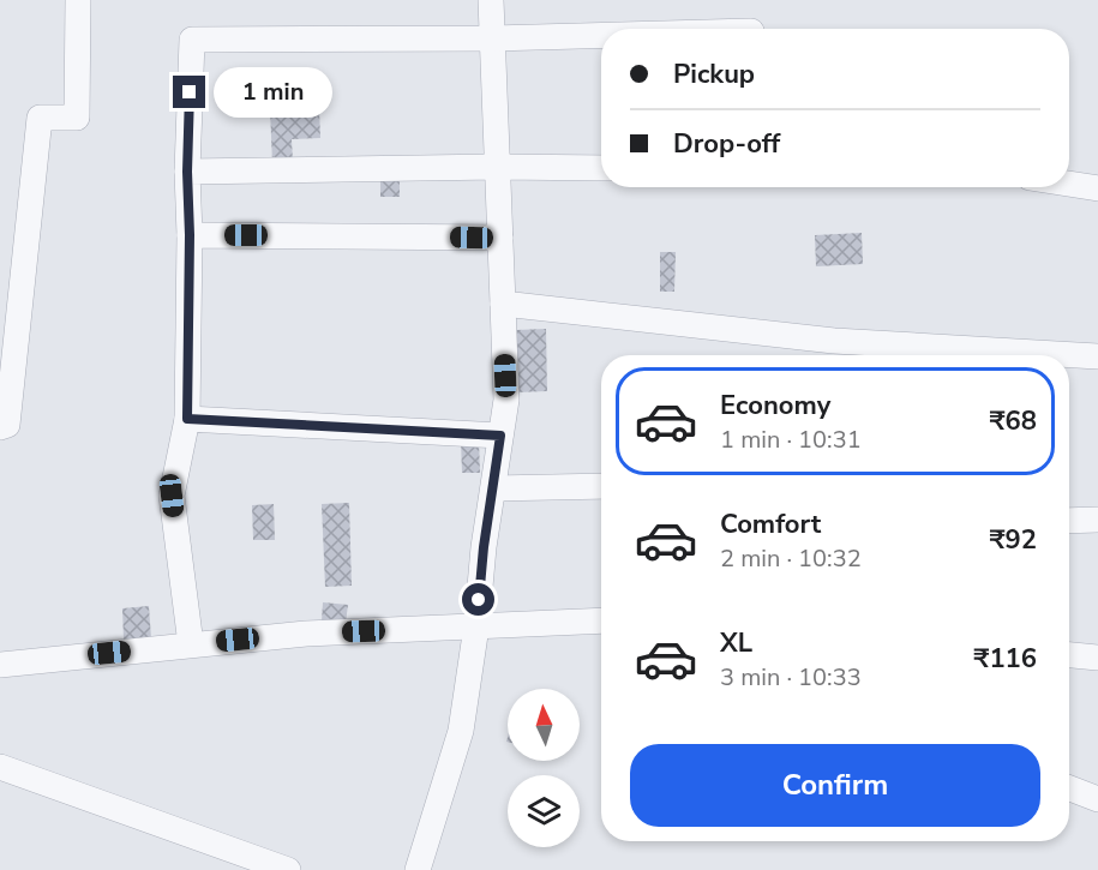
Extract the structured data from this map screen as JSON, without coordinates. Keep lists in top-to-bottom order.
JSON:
{
  "north": "top",
  "page": {
    "banner": ["Pickup", "Drop-off"],
    "bubble": "1 min",
    "list": [
      {
        "name": "Economy",
        "note": "1 min · 10:31",
        "value": "₹68"
      },
      {
        "name": "Comfort",
        "note": "2 min · 10:32",
        "value": "₹92"
      },
      {
        "name": "XL",
        "note": "3 min · 10:33",
        "value": "₹116"
      }
    ],
    "buttons": "Confirm"
  }
}
